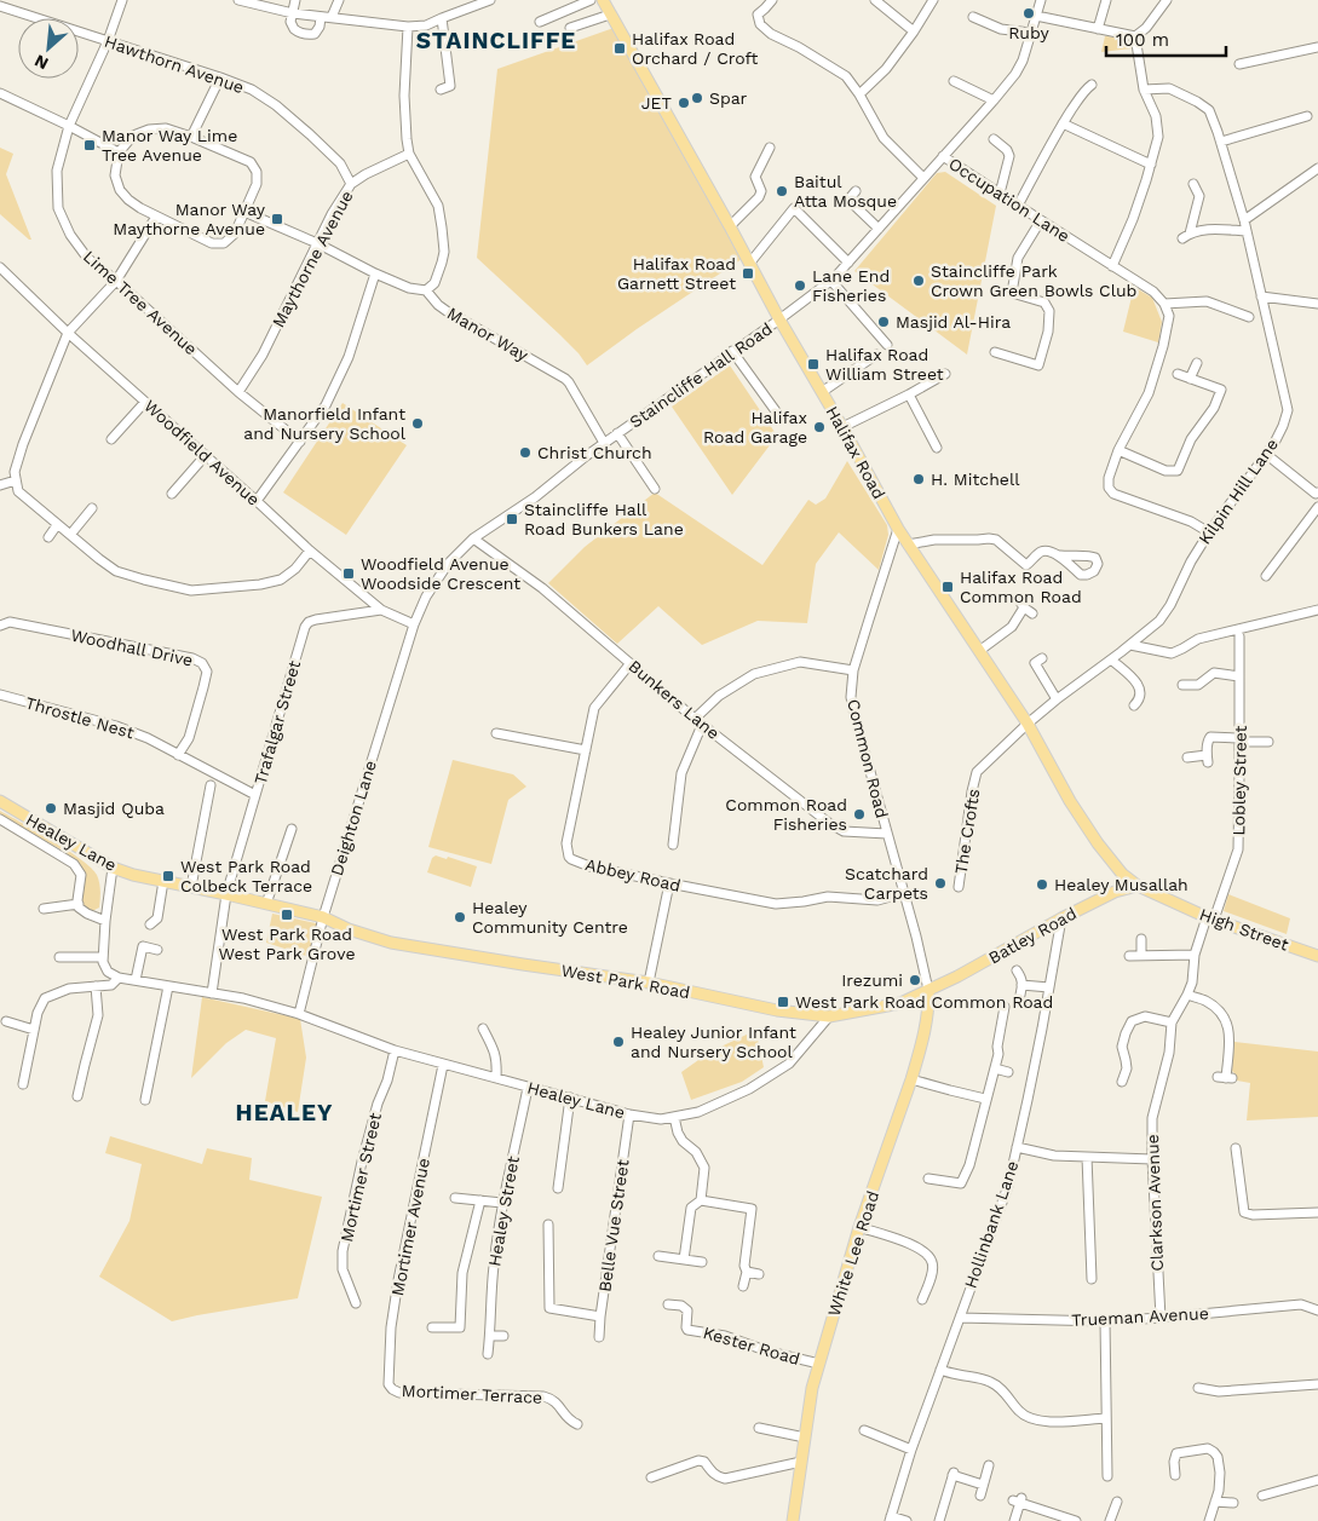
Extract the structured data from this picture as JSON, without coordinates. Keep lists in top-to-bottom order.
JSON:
{
  "streets": {
    "main road": [
      "Halifax Road",
      "Healey Lane",
      "High Street",
      "Batley Road",
      "West Park Road",
      "White Lee Road"
    ],
    "street": [
      "Hawthorn Avenue",
      "Occupation Lane",
      "Maythorne Avenue",
      "Lime Tree Avenue",
      "Manor Way",
      "Staincliffe Hall Road",
      "Woodfield Avenue",
      "Kilpin Hill Lane",
      "Woodhall Drive",
      "Bunkers Lane",
      "Throstle Nest",
      "Trafalgar Street",
      "Common Road",
      "Lobley Street",
      "Deighton Lane",
      "The Crofts",
      "Abbey Road",
      "Mortimer Street",
      "Clarkson Avenue",
      "Healey Street",
      "Hollinbank Lane",
      "Belle Vue Street",
      "Mortimer Avenue",
      "Trueman Avenue",
      "Kester Road",
      "Mortimer Terrace"
    ]
  },
  "crossings": [
    ["Hawthorn Avenue", "Maythorne Avenue"],
    ["Hawthorn Avenue", "Lime Tree Avenue"],
    ["Occupation Lane", "Staincliffe Hall Road"],
    ["Maythorne Avenue", "Lime Tree Avenue"],
    ["Maythorne Avenue", "Manor Way"],
    ["Manor Way", "Staincliffe Hall Road"],
    ["Staincliffe Hall Road", "Woodfield Avenue"],
    ["Staincliffe Hall Road", "Halifax Road"],
    ["Staincliffe Hall Road", "Bunkers Lane"],
    ["Staincliffe Hall Road", "Deighton Lane"],
    ["Woodfield Avenue", "Trafalgar Street"],
    ["Woodfield Avenue", "Deighton Lane"],
    ["Halifax Road", "Kilpin Hill Lane"],
    ["Halifax Road", "Common Road"],
    ["Halifax Road", "The Crofts"],
    ["Halifax Road", "High Street"],
    ["Halifax Road", "Batley Road"],
    ["Kilpin Hill Lane", "The Crofts"],
    ["Woodhall Drive", "Throstle Nest"],
    ["Bunkers Lane", "Common Road"],
    ["Bunkers Lane", "Abbey Road"],
    ["Throstle Nest", "Trafalgar Street"],
    ["Trafalgar Street", "Healey Lane"],
    ["Common Road", "Abbey Road"],
    ["Common Road", "Batley Road"],
    ["Common Road", "West Park Road"],
    ["Common Road", "White Lee Road"],
    ["Lobley Street", "High Street"],
    ["Lobley Street", "Clarkson Avenue"],
    ["Deighton Lane", "Healey Lane"],
    ["Deighton Lane", "West Park Road"],
    ["Healey Lane", "West Park Road"],
    ["Healey Lane", "Mortimer Street"],
    ["Healey Lane", "Healey Street"],
    ["Healey Lane", "Belle Vue Street"],
    ["Healey Lane", "Mortimer Avenue"],
    ["High Street", "Batley Road"],
    ["High Street", "Clarkson Avenue"],
    ["Batley Road", "West Park Road"],
    ["Batley Road", "Hollinbank Lane"],
    ["Batley Road", "White Lee Road"],
    ["West Park Road", "White Lee Road"],
    ["Clarkson Avenue", "Trueman Avenue"],
    ["Hollinbank Lane", "Trueman Avenue"],
    ["Mortimer Avenue", "Mortimer Terrace"],
    ["White Lee Road", "Kester Road"]
  ],
  "districts": ["STAINCLIFFE", "HEALEY"],
  "places": {
    "other": [
      "Ruby",
      "Spar",
      "JET",
      "Baitul Atta Mosque",
      "Staincliffe Park Crown Green Bowls Club",
      "Lane End Fisheries",
      "Masjid Al-Hira",
      "Manorfield Infant and Nursery School",
      "Halifax Road Garage",
      "Christ Church",
      "H. Mitchell",
      "Masjid Quba",
      "Common Road Fisheries",
      "Scatchard Carpets",
      "Healey Musallah",
      "Healey Community Centre",
      "Irezumi",
      "Healey Junior Infant and Nursery School"
    ],
    "transit": [
      "Halifax Road Orchard / Croft",
      "Manor Way Lime Tree Avenue",
      "Manor Way Maythorne Avenue",
      "Halifax Road Garnett Street",
      "Halifax Road William Street",
      "Staincliffe Hall Road Bunkers Lane",
      "Woodfield Avenue Woodside Crescent",
      "Halifax Road Common Road",
      "West Park Road Colbeck Terrace",
      "West Park Road West Park Grove",
      "West Park Road Common Road"
    ]
  },
  "scale_bar": "100 m",
  "north": "bottom left"
}
